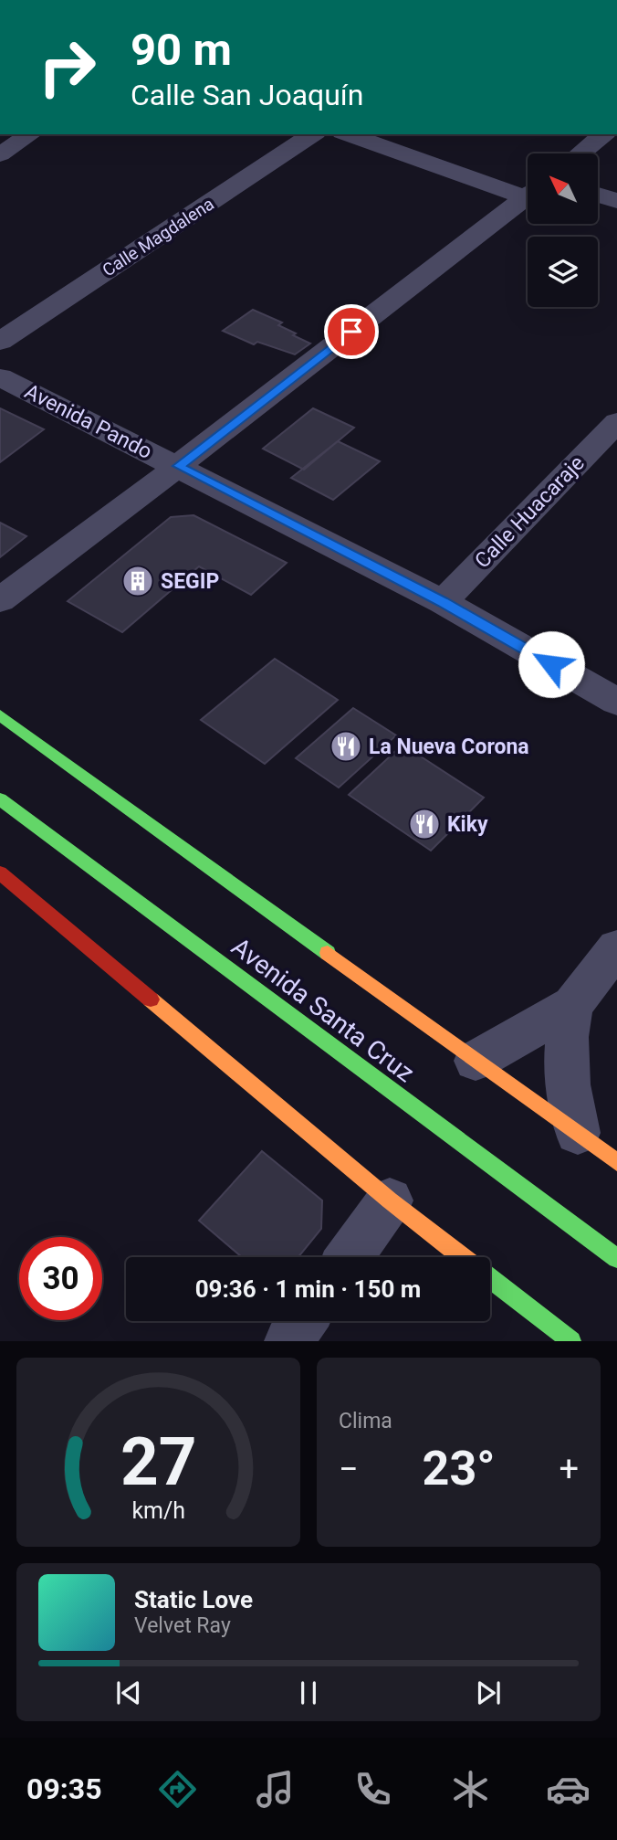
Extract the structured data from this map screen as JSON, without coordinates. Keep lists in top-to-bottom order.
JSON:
{
  "streets": {
    "main road": ["Avenida Santa Cruz"],
    "street": ["Calle Magdalena", "Avenida Pando", "Calle Huacaraje"]
  },
  "crossings": [
    ["Avenida Pando", "Calle Huacaraje"]
  ],
  "places": {
    "building": ["SEGIP"],
    "restaurant": ["La Nueva Corona", "Kiky"]
  },
  "north": "top left",
  "page": {
    "turn": ["90 m", "Calle San Joaquín"],
    "limit": "30",
    "trip": "09:36 · 1 min · 150 m",
    "tile": "Clima",
    "heat": ["−", "23°", "+"],
    "song": ["Static Love", "Velvet Ray"],
    "tabs": "09:35",
    "gauge": ["27", "km/h"]
  }
}
